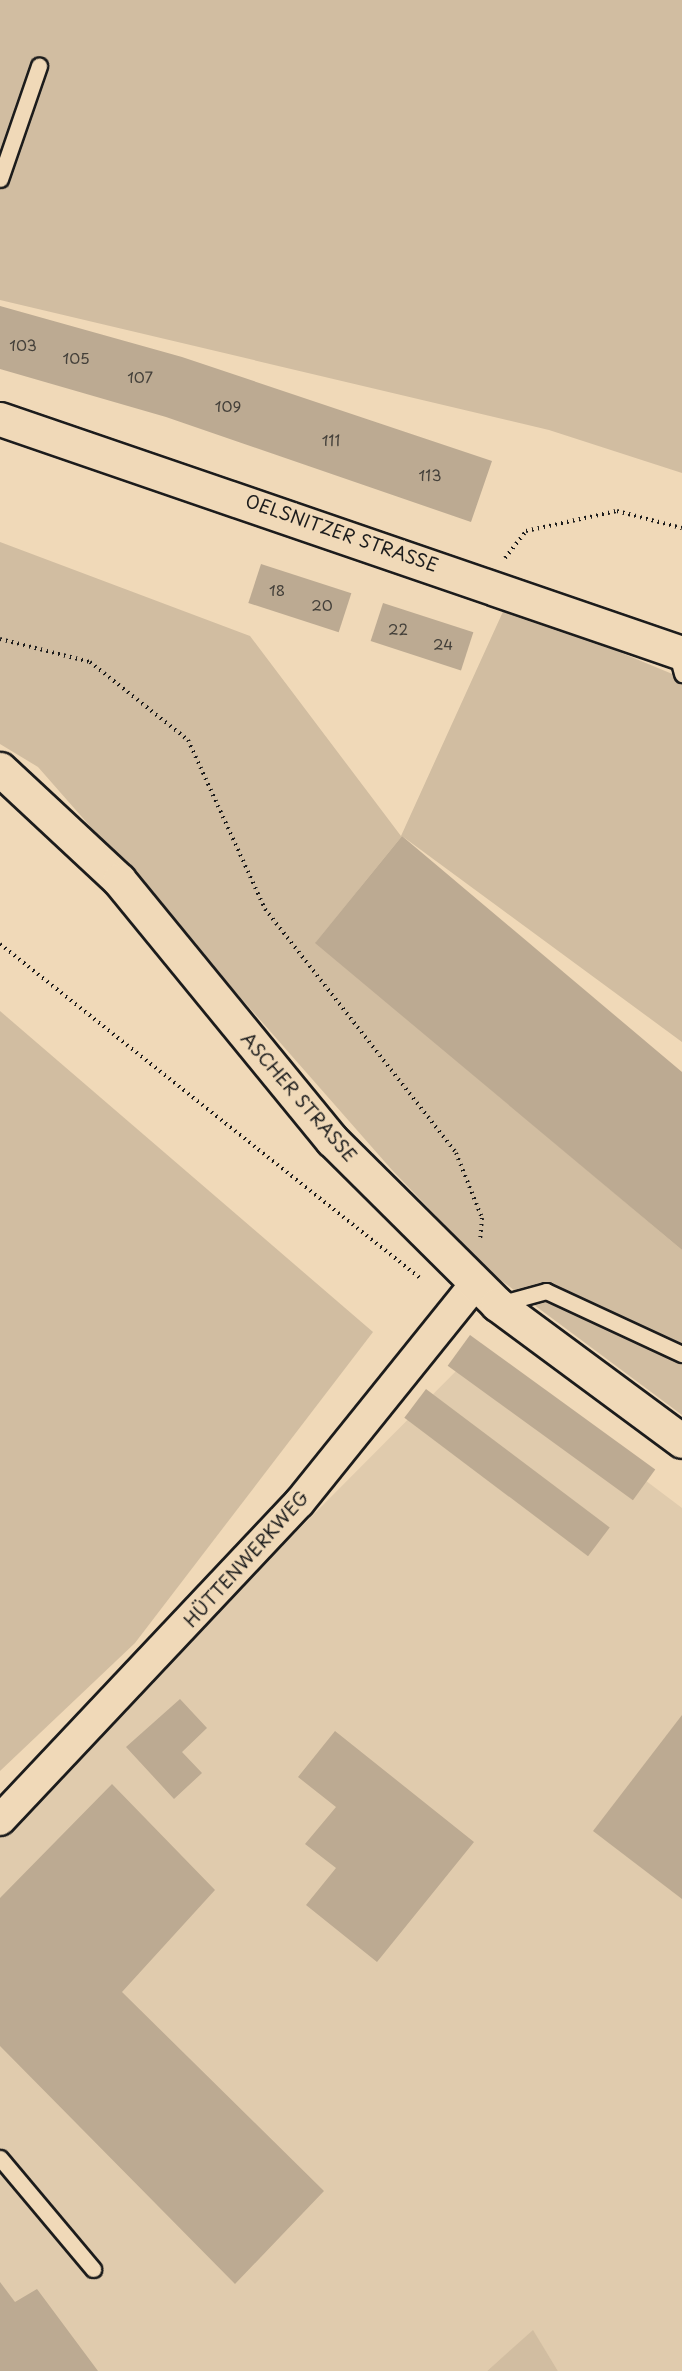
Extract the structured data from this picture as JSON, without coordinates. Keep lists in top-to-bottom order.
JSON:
{
  "streets": {
    "street": ["OELSNITZER STRASSE", "ASCHER STRASSE", "HÜTTENWERKWEG"]
  },
  "crossings": [
    ["ASCHER STRASSE", "HÜTTENWERKWEG"]
  ],
  "house_numbers": [
    "103",
    "105",
    "107",
    "109",
    "111",
    "113",
    "18",
    "20",
    "22",
    "24"
  ]
}
